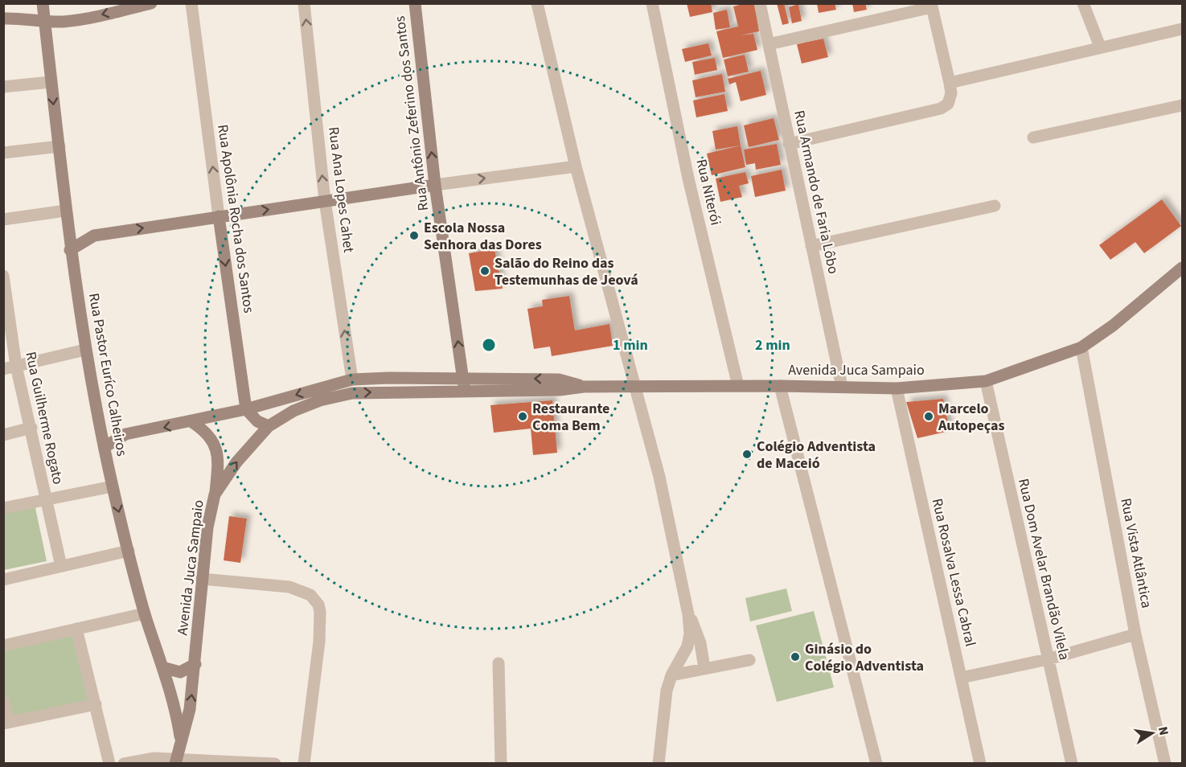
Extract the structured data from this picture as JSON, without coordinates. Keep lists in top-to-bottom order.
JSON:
{
  "streets": {
    "main road": [
      "Rua Antônio Zeferino dos Santos",
      "Rua Apolônia Rocha dos Santos",
      "Avenida Juca Sampaio",
      "Rua Pastor Euríco Calheiros"
    ],
    "street": [
      "Rua Ana Lopes Cahet",
      "Rua Niterói",
      "Rua Armando de Faria Lôbo",
      "Rua Guilherme Rogato",
      "Rua Vista Atlântica",
      "Rua Dom Avelar Brandão Vilela",
      "Rua Rosalva Lessa Cabral"
    ]
  },
  "crossings": [
    ["Rua Antônio Zeferino dos Santos", "Avenida Juca Sampaio"],
    ["Rua Ana Lopes Cahet", "Avenida Juca Sampaio"],
    ["Rua Niterói", "Avenida Juca Sampaio"],
    ["Rua Armando de Faria Lôbo", "Avenida Juca Sampaio"],
    ["Rua Apolônia Rocha dos Santos", "Avenida Juca Sampaio"],
    ["Avenida Juca Sampaio", "Rua Pastor Euríco Calheiros"],
    ["Avenida Juca Sampaio", "Rua Vista Atlântica"],
    ["Avenida Juca Sampaio", "Rua Dom Avelar Brandão Vilela"],
    ["Avenida Juca Sampaio", "Rua Rosalva Lessa Cabral"]
  ],
  "one_way": ["Rua Antônio Zeferino dos Santos", "Rua Ana Lopes Cahet"],
  "places": [
    "Escola Nossa Senhora das Dores",
    "Salão do Reino das Testemunhas de Jeová",
    "Restaurante Coma Bem",
    "Marcelo Autopeças",
    "Colégio Adventista de Maceió",
    "Ginásio do Colégio Adventista"
  ],
  "north": "right",
  "rings": ["1 min", "2 min"]
}
